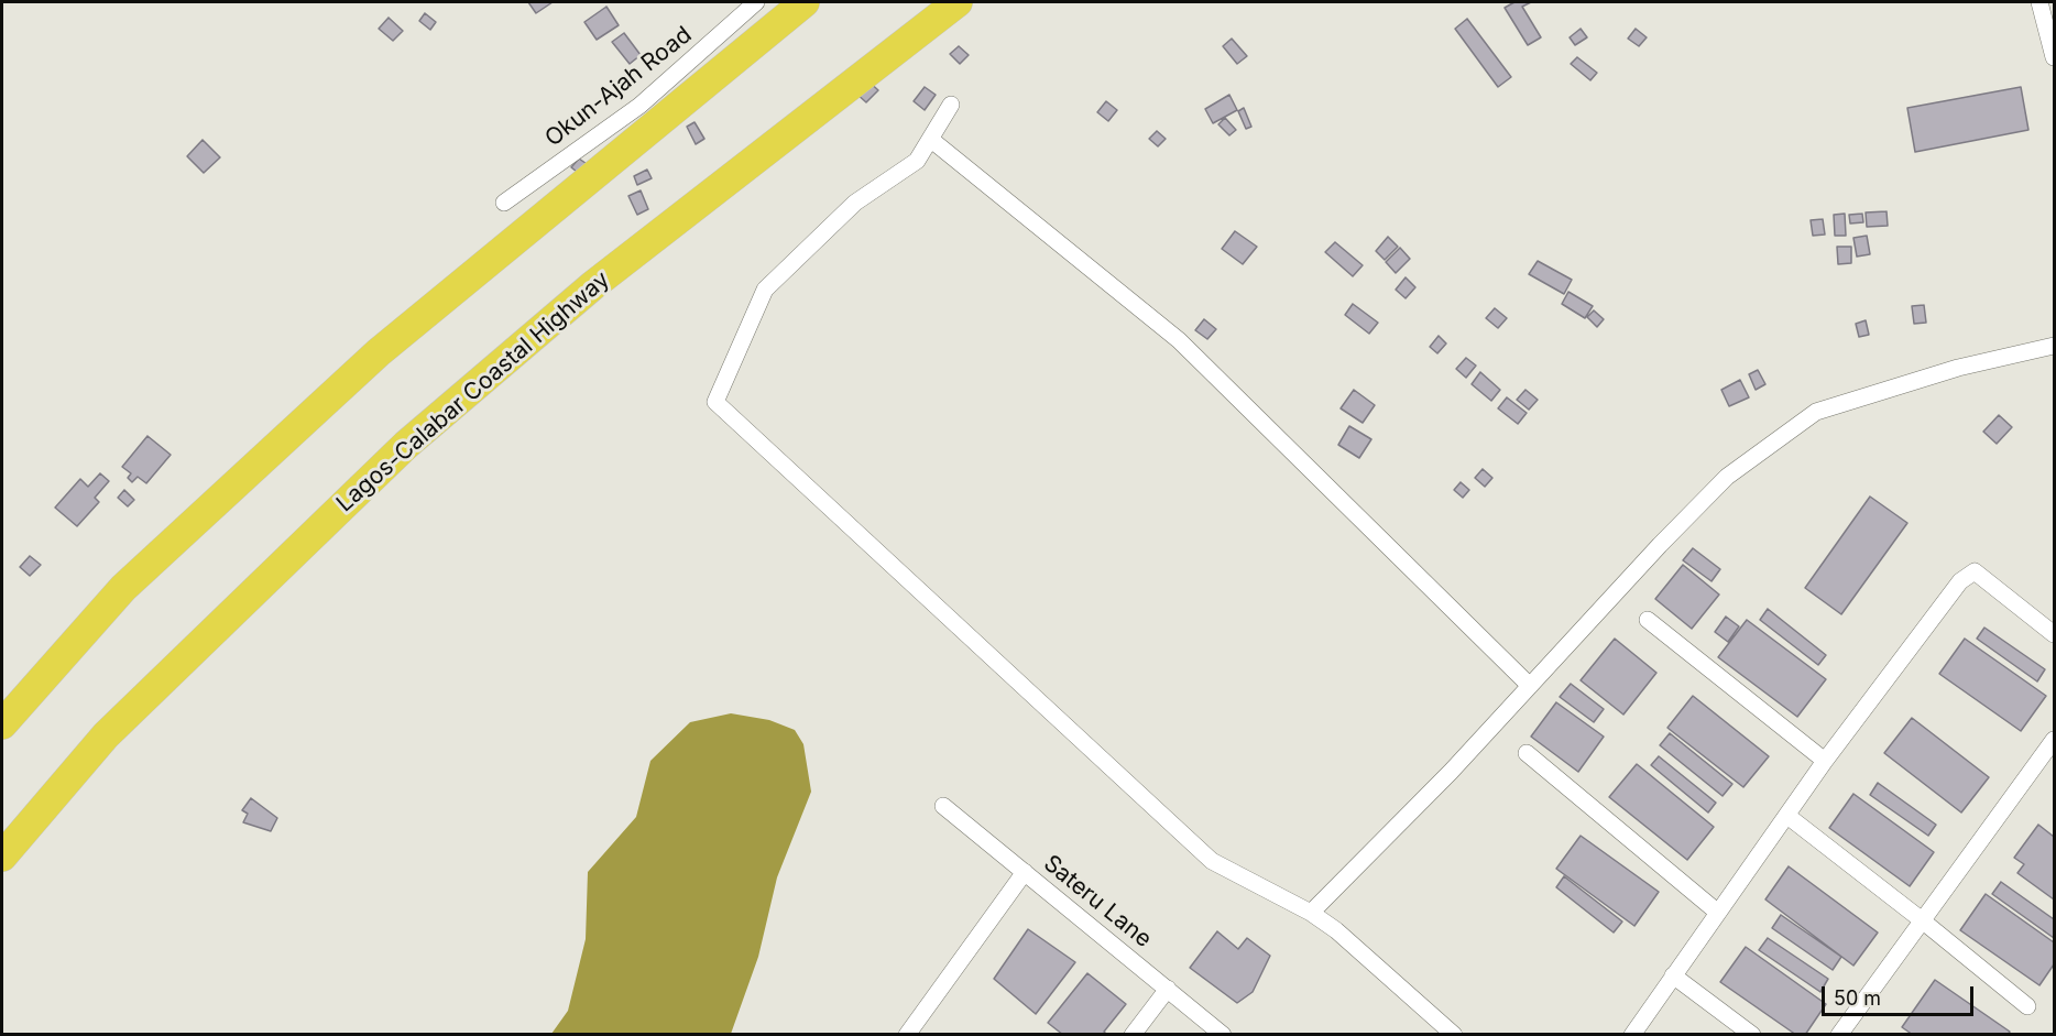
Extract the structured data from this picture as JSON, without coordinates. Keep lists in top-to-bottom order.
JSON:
{
  "streets": {
    "highway": ["Lagos-Calabar Coastal Highway"],
    "street": ["Okun-Ajah Road", "Sateru Lane"]
  },
  "scale_bar": "50 m"
}
